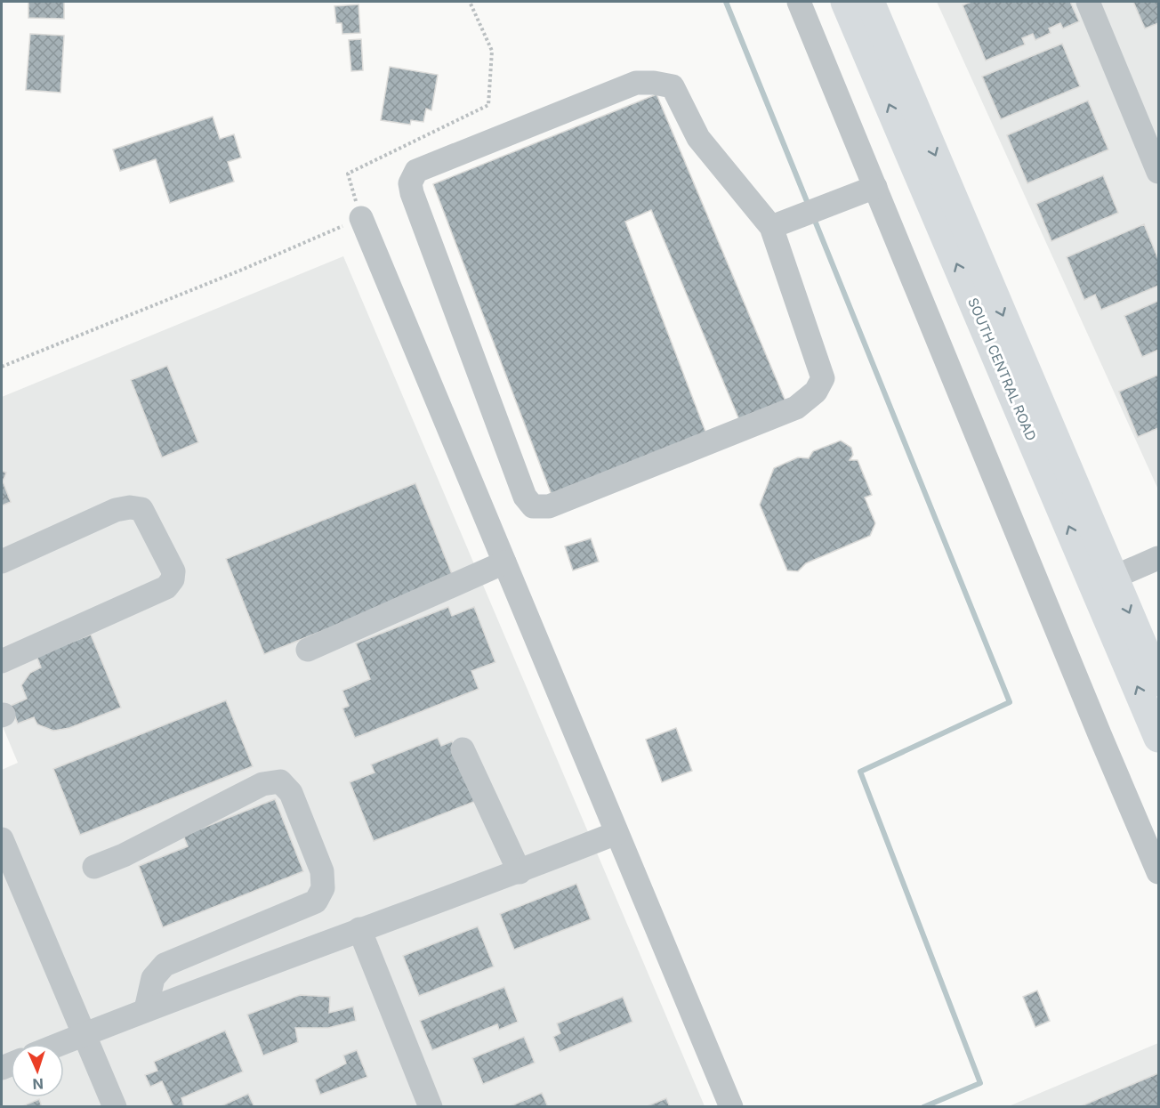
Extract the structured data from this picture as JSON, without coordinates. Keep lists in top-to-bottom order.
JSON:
{
  "streets": {
    "main road": ["SOUTH CENTRAL ROAD"]
  },
  "north": "bottom"
}
